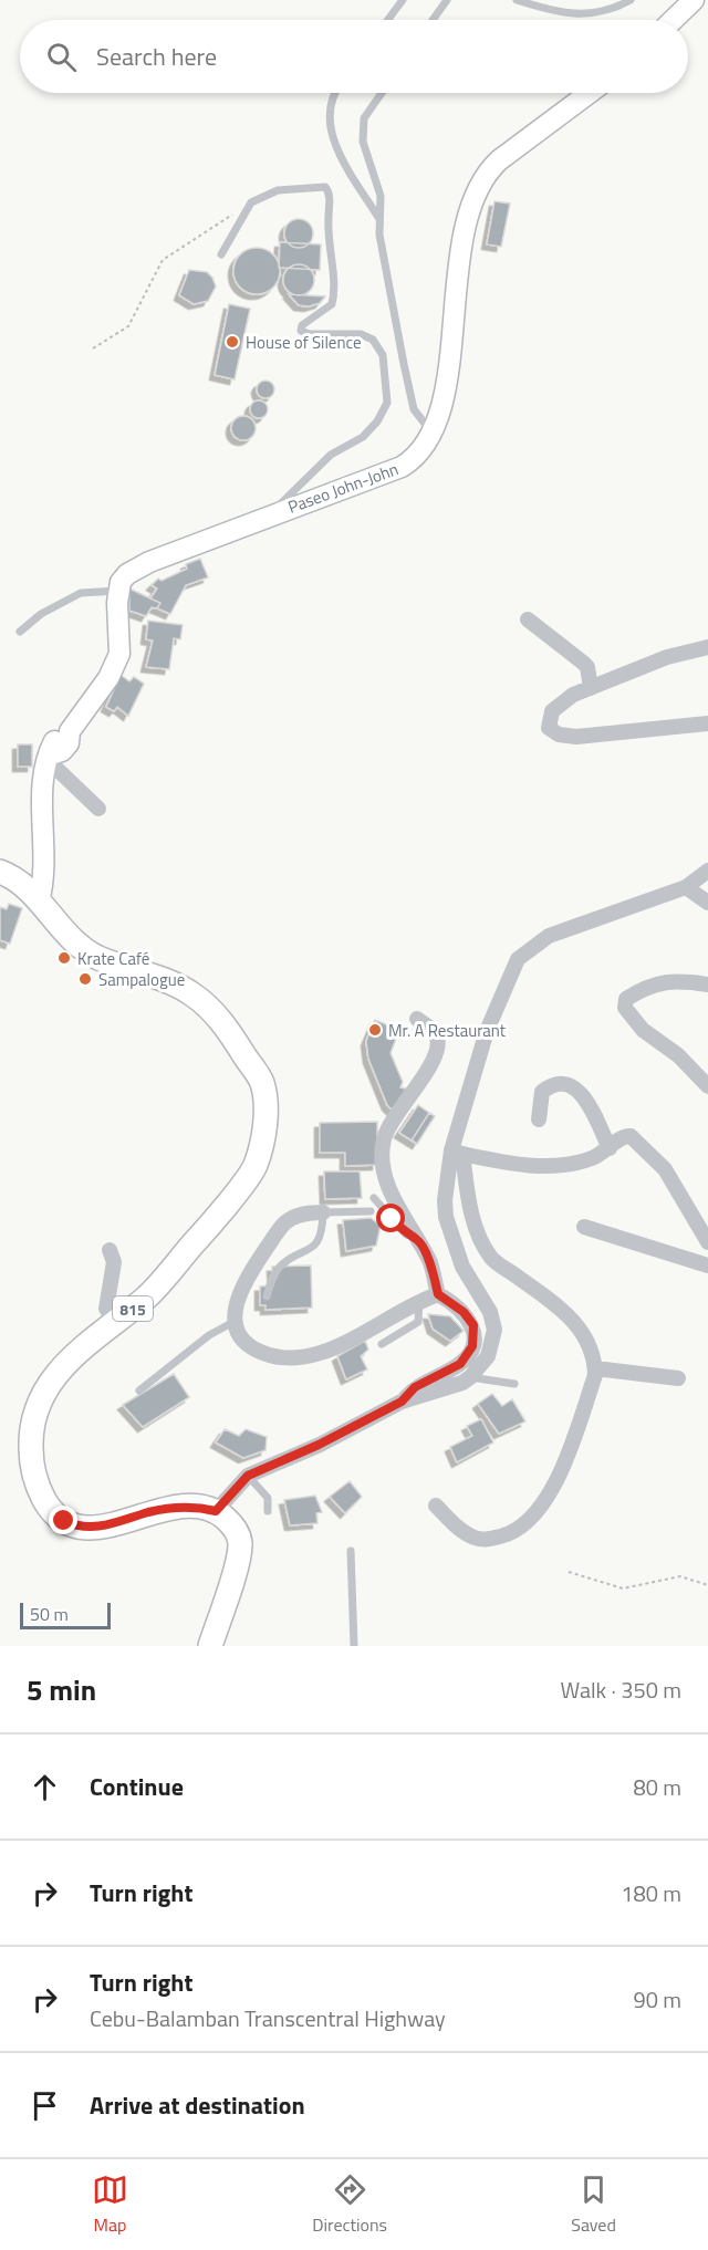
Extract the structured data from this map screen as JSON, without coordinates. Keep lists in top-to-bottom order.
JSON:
{
  "streets": {
    "main road": ["815"],
    "street": ["Paseo John-John"]
  },
  "places": [
    "House of Silence",
    "Krate Café",
    "Sampalogue",
    "Mr. A Restaurant"
  ],
  "scale_bar": "50 m",
  "page": {
    "search": "Search here",
    "scale": "50 m",
    "heading": ["5 min", "Walk · 350 m"],
    "list": [
      ["Continue", "80 m"],
      ["Turn right", "180 m"],
      ["Turn right", "Cebu-Balamban Transcentral Highway", "90 m"],
      "Arrive at destination"
    ],
    "nav": ["Map", "Directions", "Saved"]
  }
}
